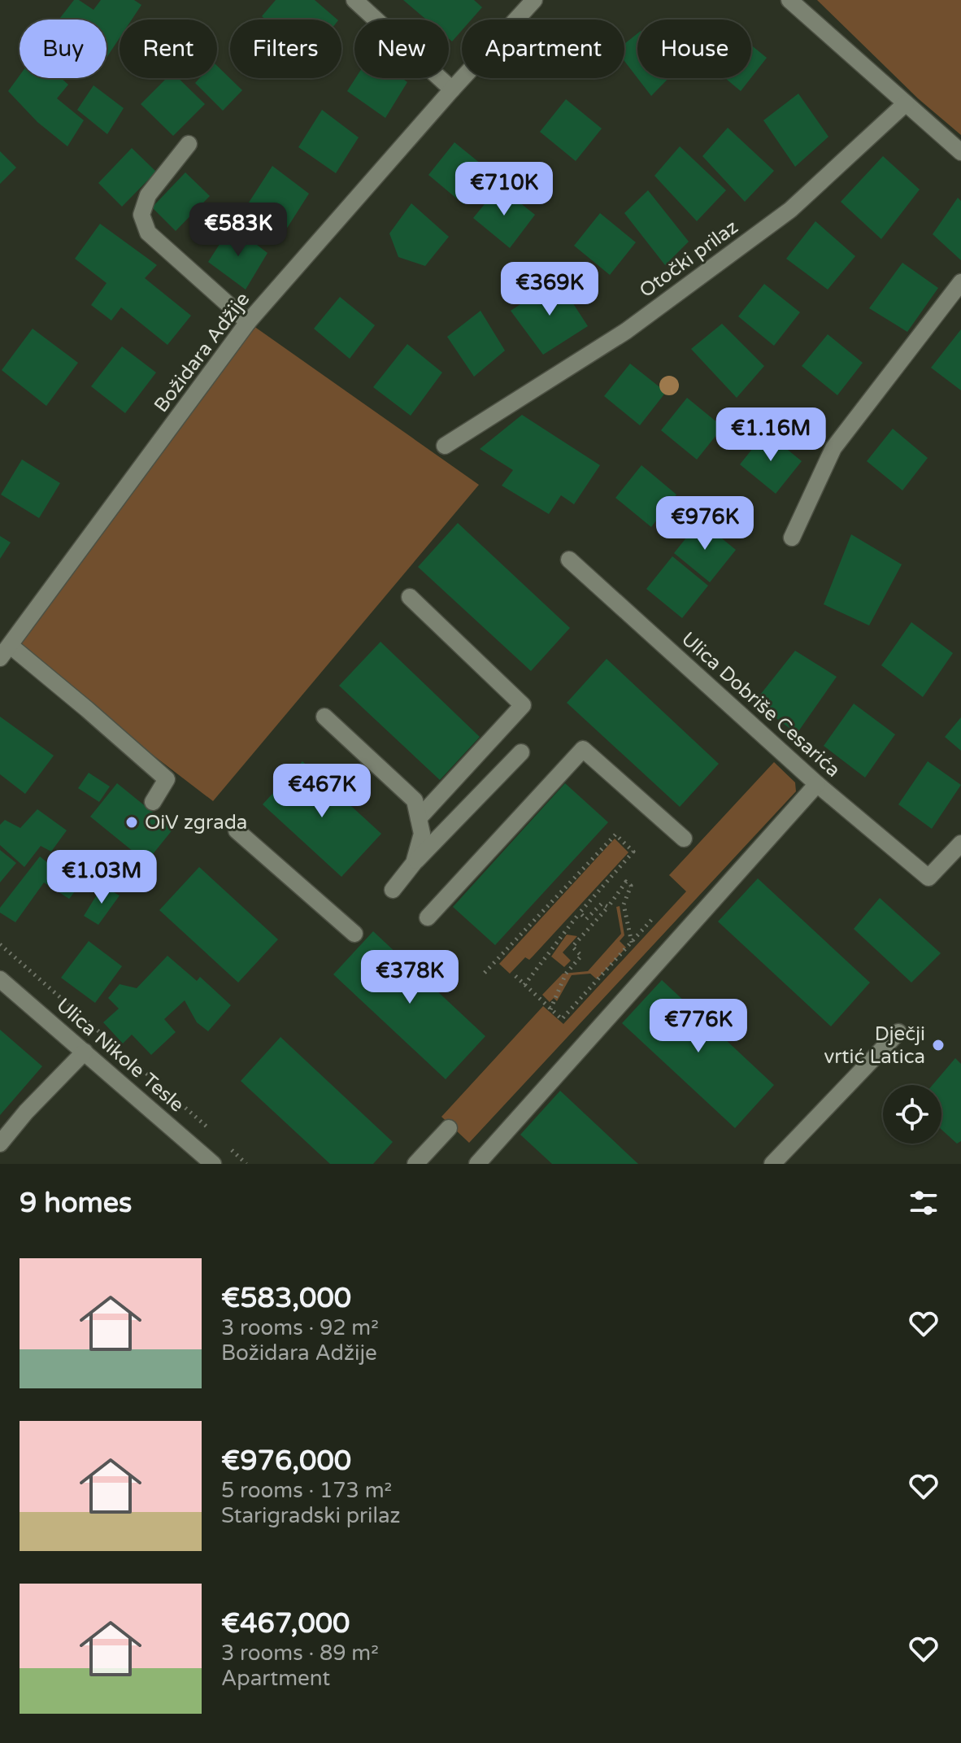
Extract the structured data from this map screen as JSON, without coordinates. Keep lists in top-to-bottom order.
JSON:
{
  "streets": {
    "street": [
      "Otočki prilaz",
      "Božidara Adžije",
      "Ulica Dobriše Cesarića",
      "Ulica Nikole Tesle"
    ]
  },
  "places": ["OiV zgrada", "Dječji vrtić Latica"],
  "page": {
    "chip": [
      "Buy",
      "Rent",
      "Filters",
      "New",
      "Apartment",
      "House"
    ],
    "price": [
      "€710K",
      "€583K",
      "€369K",
      "€1.16M",
      "€976K",
      "€467K",
      "€1.03M",
      "€378K",
      "€776K"
    ],
    "heading": "9 homes",
    "list": [
      {
        "name": "€583,000",
        "note": "3 rooms · 92 m² · Božidara Adžije"
      },
      {
        "name": "€976,000",
        "note": "5 rooms · 173 m² · Starigradski prilaz"
      },
      {
        "name": "€467,000",
        "note": "3 rooms · 89 m² · Apartment"
      }
    ]
  }
}
